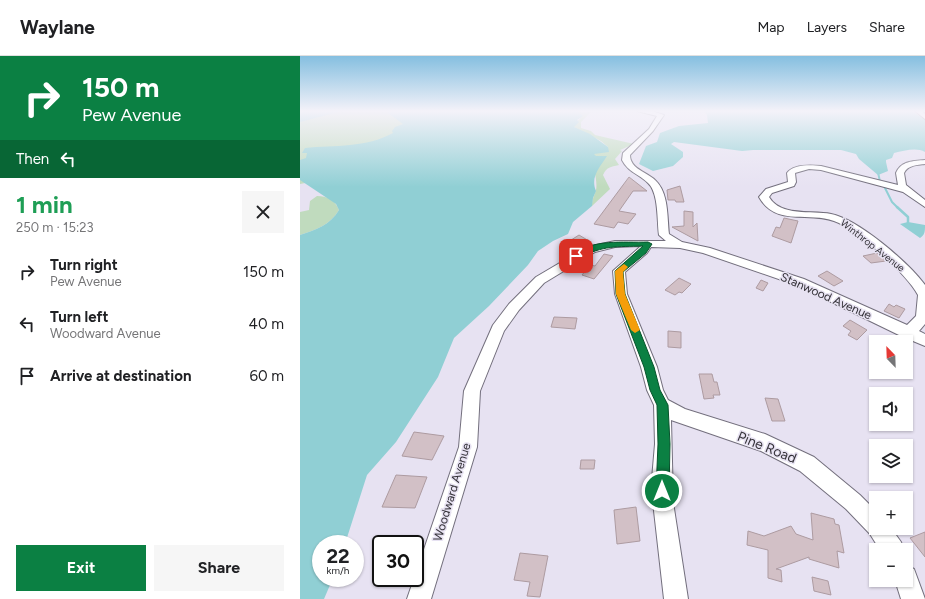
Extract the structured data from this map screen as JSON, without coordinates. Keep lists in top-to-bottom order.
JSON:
{
  "streets": {
    "street": [
      "Winthrop Avenue",
      "Stanwood Avenue",
      "Pine Road",
      "Woodward Avenue"
    ]
  },
  "crossings": [
    ["Winthrop Avenue", "Stanwood Avenue"],
    ["Stanwood Avenue", "Woodward Avenue"]
  ],
  "north": "top left",
  "page": {
    "header": "Waylane",
    "nav": ["Map", "Layers", "Share"],
    "turn": ["150 m", "Pew Avenue"],
    "then": "Then",
    "heading": ["1 min", "250 m · 15:23"],
    "list": [
      {
        "name": "Turn right",
        "note": "Pew Avenue",
        "value": "150 m"
      },
      {
        "name": "Turn left",
        "note": "Woodward Avenue",
        "value": "40 m"
      },
      {
        "name": "Arrive at destination",
        "value": "60 m"
      }
    ],
    "map_buttons": ["+", "−"],
    "speed": "22 km/h",
    "limit": "30",
    "buttons": ["Exit", "Share"]
  }
}
